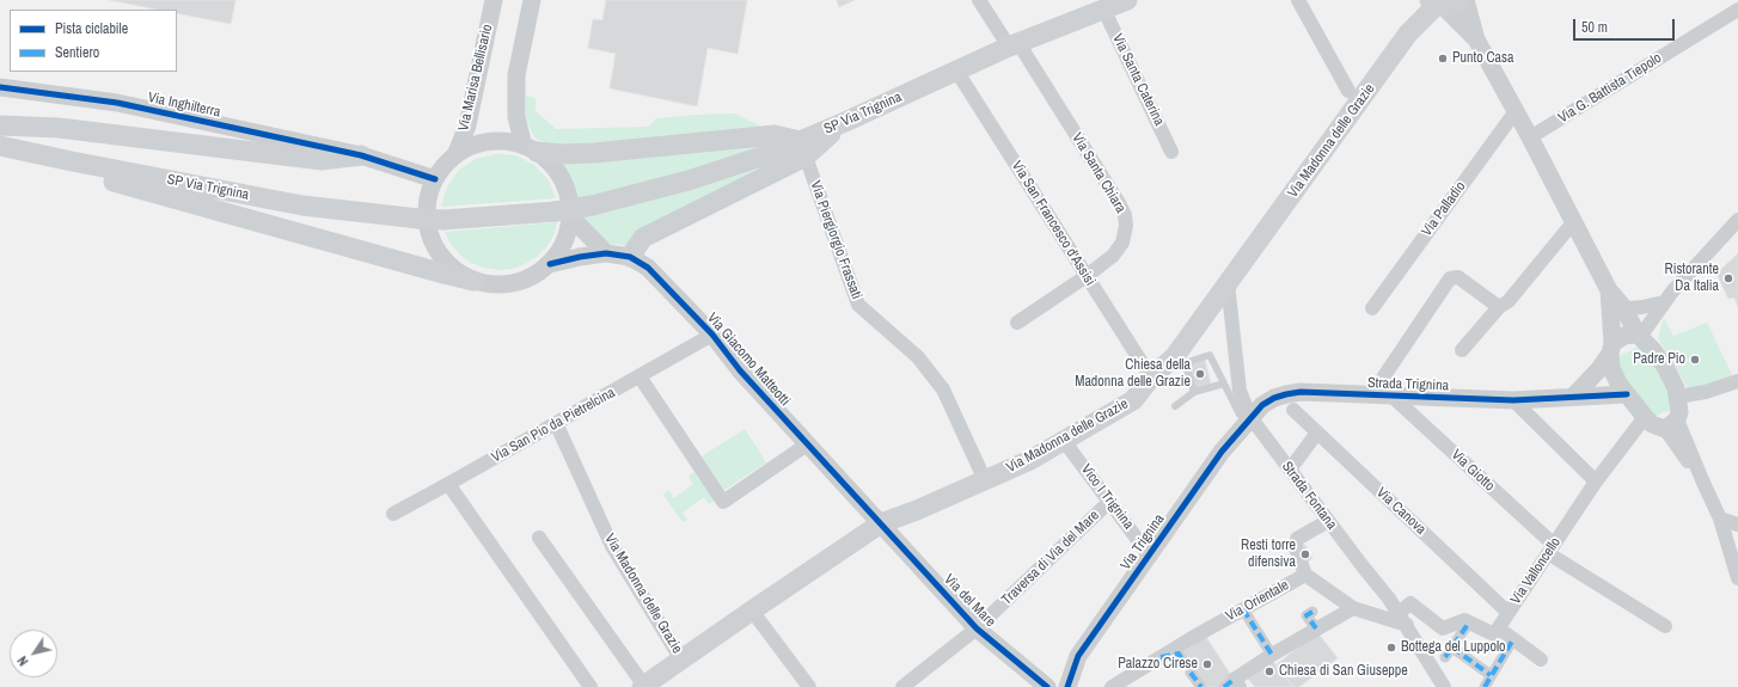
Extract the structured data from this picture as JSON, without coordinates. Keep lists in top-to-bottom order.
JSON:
{
  "streets": {
    "main road": ["SP Via Trignina", "Via Madonna delle Grazie"],
    "street": [
      "Via Marisa Bellisario",
      "Via Santa Caterina",
      "Via G. Battista Tiepolo",
      "Via Inghilterra",
      "Via Santa Chiara",
      "Via Palladio",
      "Via San Francesco d'Assisi",
      "Via Piergiorgio Frassati",
      "Via Giacomo Matteotti",
      "Strada Trignina",
      "Via San Pio da Pietrelcina",
      "Via Giotto",
      "Strada Fontana",
      "Vico I Trignina",
      "Via Canova",
      "Via Trignina",
      "Traversa di Via del Mare",
      "Via Valloncello",
      "Via del Mare",
      "Via Orientale"
    ]
  },
  "crossings": [
    ["Via Santa Caterina", "SP Via Trignina"],
    ["SP Via Trignina", "Via Santa Chiara"],
    ["SP Via Trignina", "Via San Francesco d'Assisi"],
    ["SP Via Trignina", "Via Piergiorgio Frassati"],
    ["Via Madonna delle Grazie", "Via San Francesco d'Assisi"],
    ["Via Madonna delle Grazie", "Via Piergiorgio Frassati"],
    ["Via Madonna delle Grazie", "Via Giacomo Matteotti"],
    ["Via Madonna delle Grazie", "Via San Pio da Pietrelcina"],
    ["Via Madonna delle Grazie", "Strada Fontana"],
    ["Via Madonna delle Grazie", "Vico I Trignina"],
    ["Via Madonna delle Grazie", "Via del Mare"],
    ["Via Santa Chiara", "Via San Francesco d'Assisi"],
    ["Via Giacomo Matteotti", "Via San Pio da Pietrelcina"],
    ["Via Giacomo Matteotti", "Via del Mare"],
    ["Strada Trignina", "Via Giotto"],
    ["Strada Trignina", "Strada Fontana"],
    ["Strada Trignina", "Via Trignina"],
    ["Via Giotto", "Via Valloncello"],
    ["Strada Fontana", "Via Trignina"],
    ["Strada Fontana", "Via Orientale"],
    ["Vico I Trignina", "Via Trignina"],
    ["Vico I Trignina", "Traversa di Via del Mare"],
    ["Via Canova", "Via Valloncello"],
    ["Traversa di Via del Mare", "Via del Mare"]
  ],
  "places": [
    "Punto Casa",
    "Ristorante Da Italia",
    "Padre Pio",
    "Chiesa della Madonna delle Grazie",
    "Resti torre difensiva",
    "Bottega del Luppolo",
    "Palazzo Cirese",
    "Chiesa di San Giuseppe"
  ],
  "legend": ["Pista ciclabile", "Sentiero"],
  "scale_bar": "50 m",
  "north": "bottom left"
}
